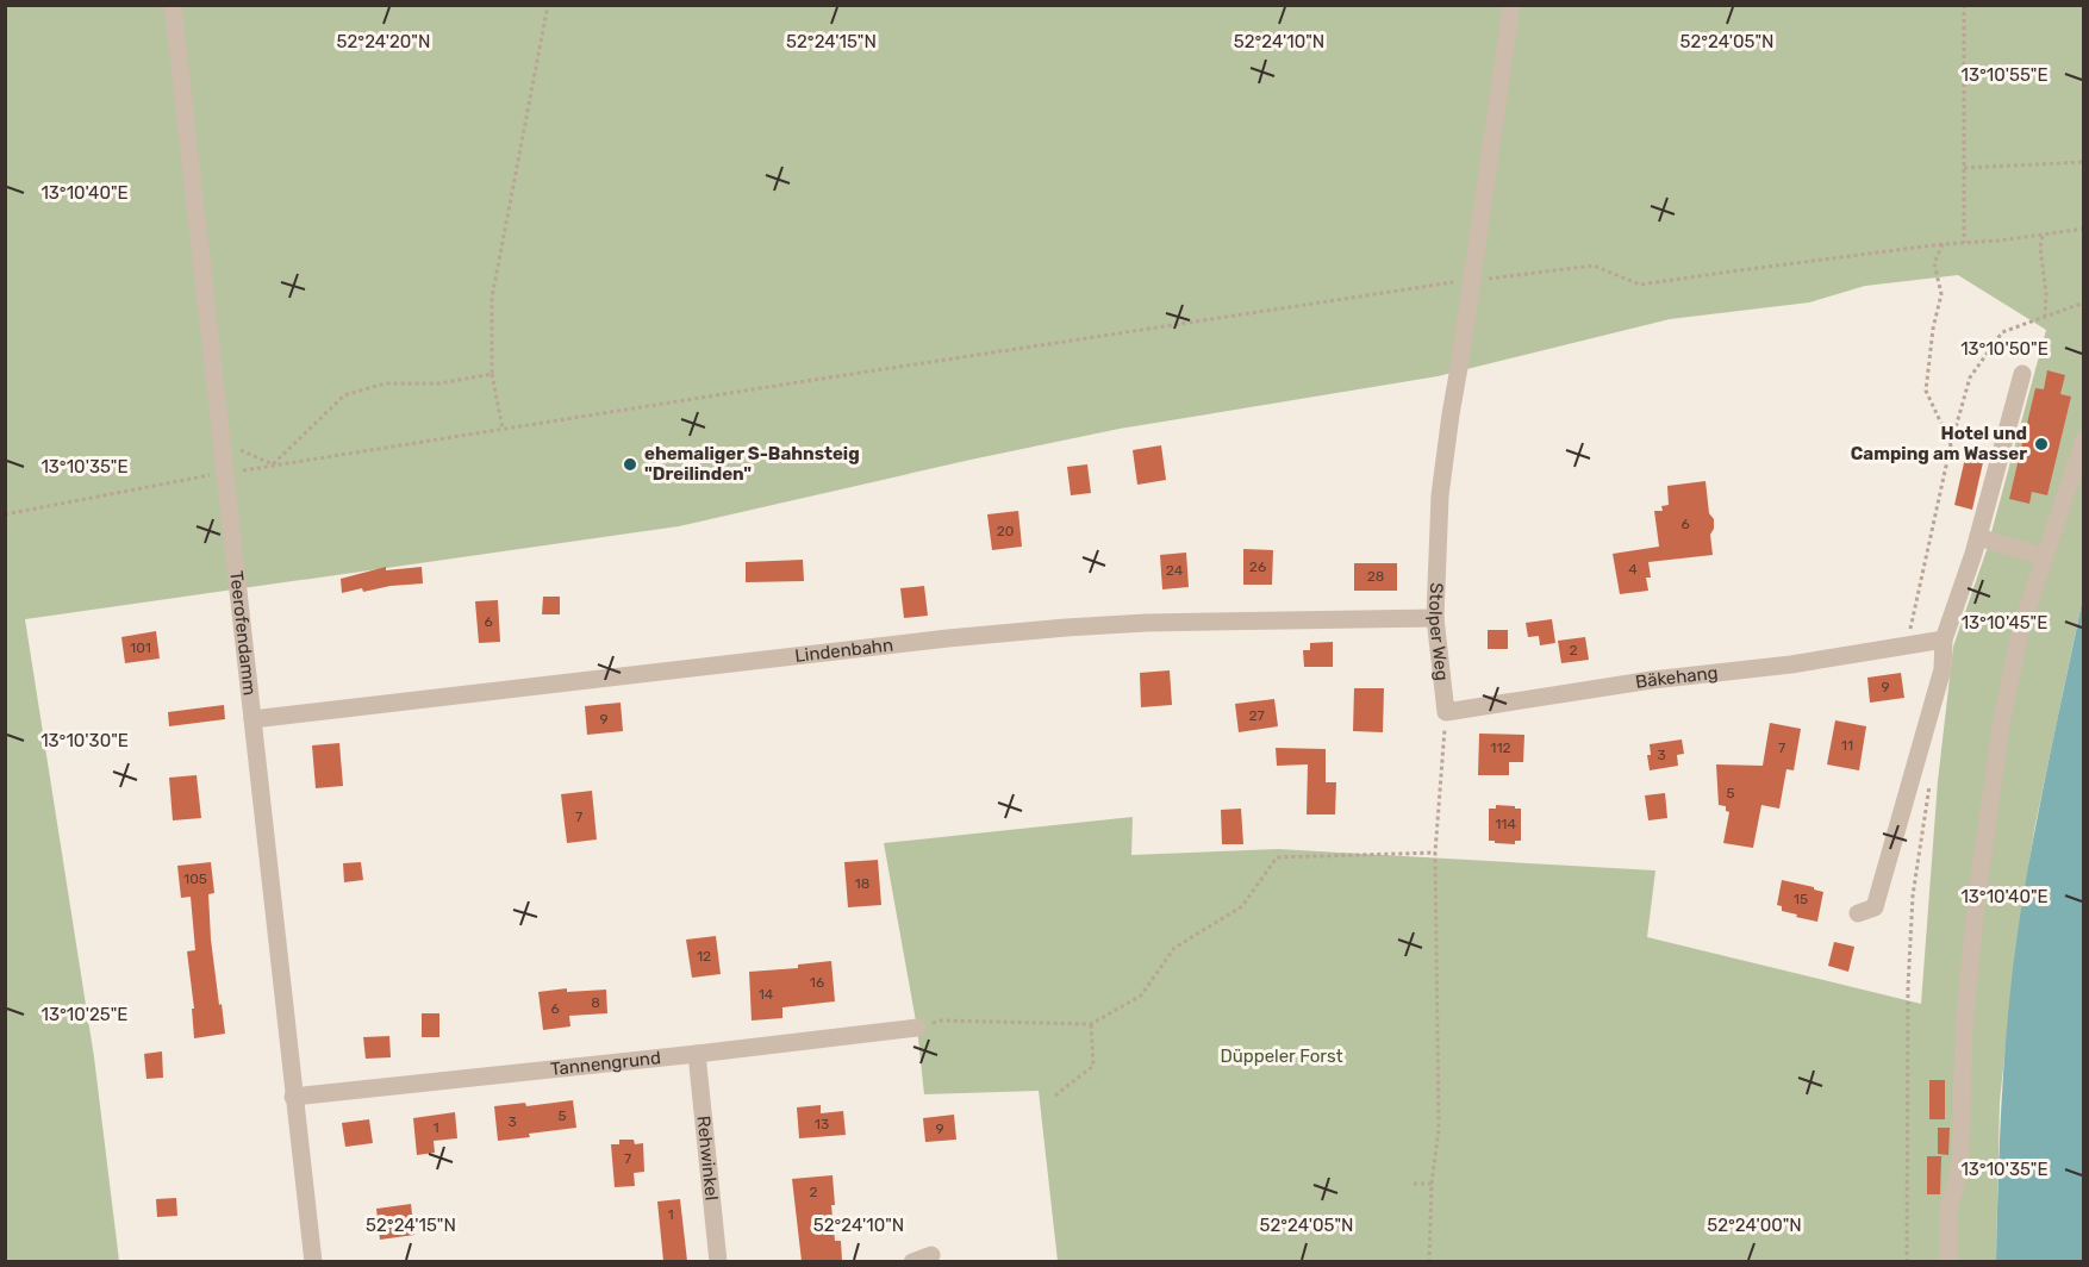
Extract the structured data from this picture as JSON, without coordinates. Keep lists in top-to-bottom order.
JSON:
{
  "streets": {
    "street": [
      "Stolper Weg",
      "Teerofendamm",
      "Lindenbahn",
      "Bäkehang",
      "Tannengrund",
      "Rehwinkel"
    ]
  },
  "crossings": [
    ["Stolper Weg", "Lindenbahn"],
    ["Stolper Weg", "Bäkehang"],
    ["Teerofendamm", "Lindenbahn"],
    ["Teerofendamm", "Tannengrund"],
    ["Tannengrund", "Rehwinkel"]
  ],
  "parks": ["Düppeler Forst"],
  "places": ["Hotel und Camping am Wasser", "ehemaliger S-Bahnsteig \"Dreilinden\""],
  "house_numbers": [
    "6",
    "20",
    "26",
    "4",
    "24",
    "28",
    "6",
    "101",
    "2",
    "9",
    "27",
    "9",
    "11",
    "112",
    "7",
    "3",
    "5",
    "7",
    "114",
    "105",
    "18",
    "15",
    "12",
    "16",
    "14",
    "8",
    "6",
    "5",
    "3",
    "13",
    "1",
    "9",
    "7",
    "2",
    "1"
  ],
  "coordinates": [
    "52°24'20\"N",
    "52°24'15\"N",
    "52°24'10\"N",
    "52°24'05\"N",
    "13°10'55\"E",
    "13°10'40\"E",
    "13°10'50\"E",
    "13°10'35\"E",
    "13°10'45\"E",
    "13°10'30\"E",
    "13°10'25\"E",
    "52°24'00\"N"
  ]
}
